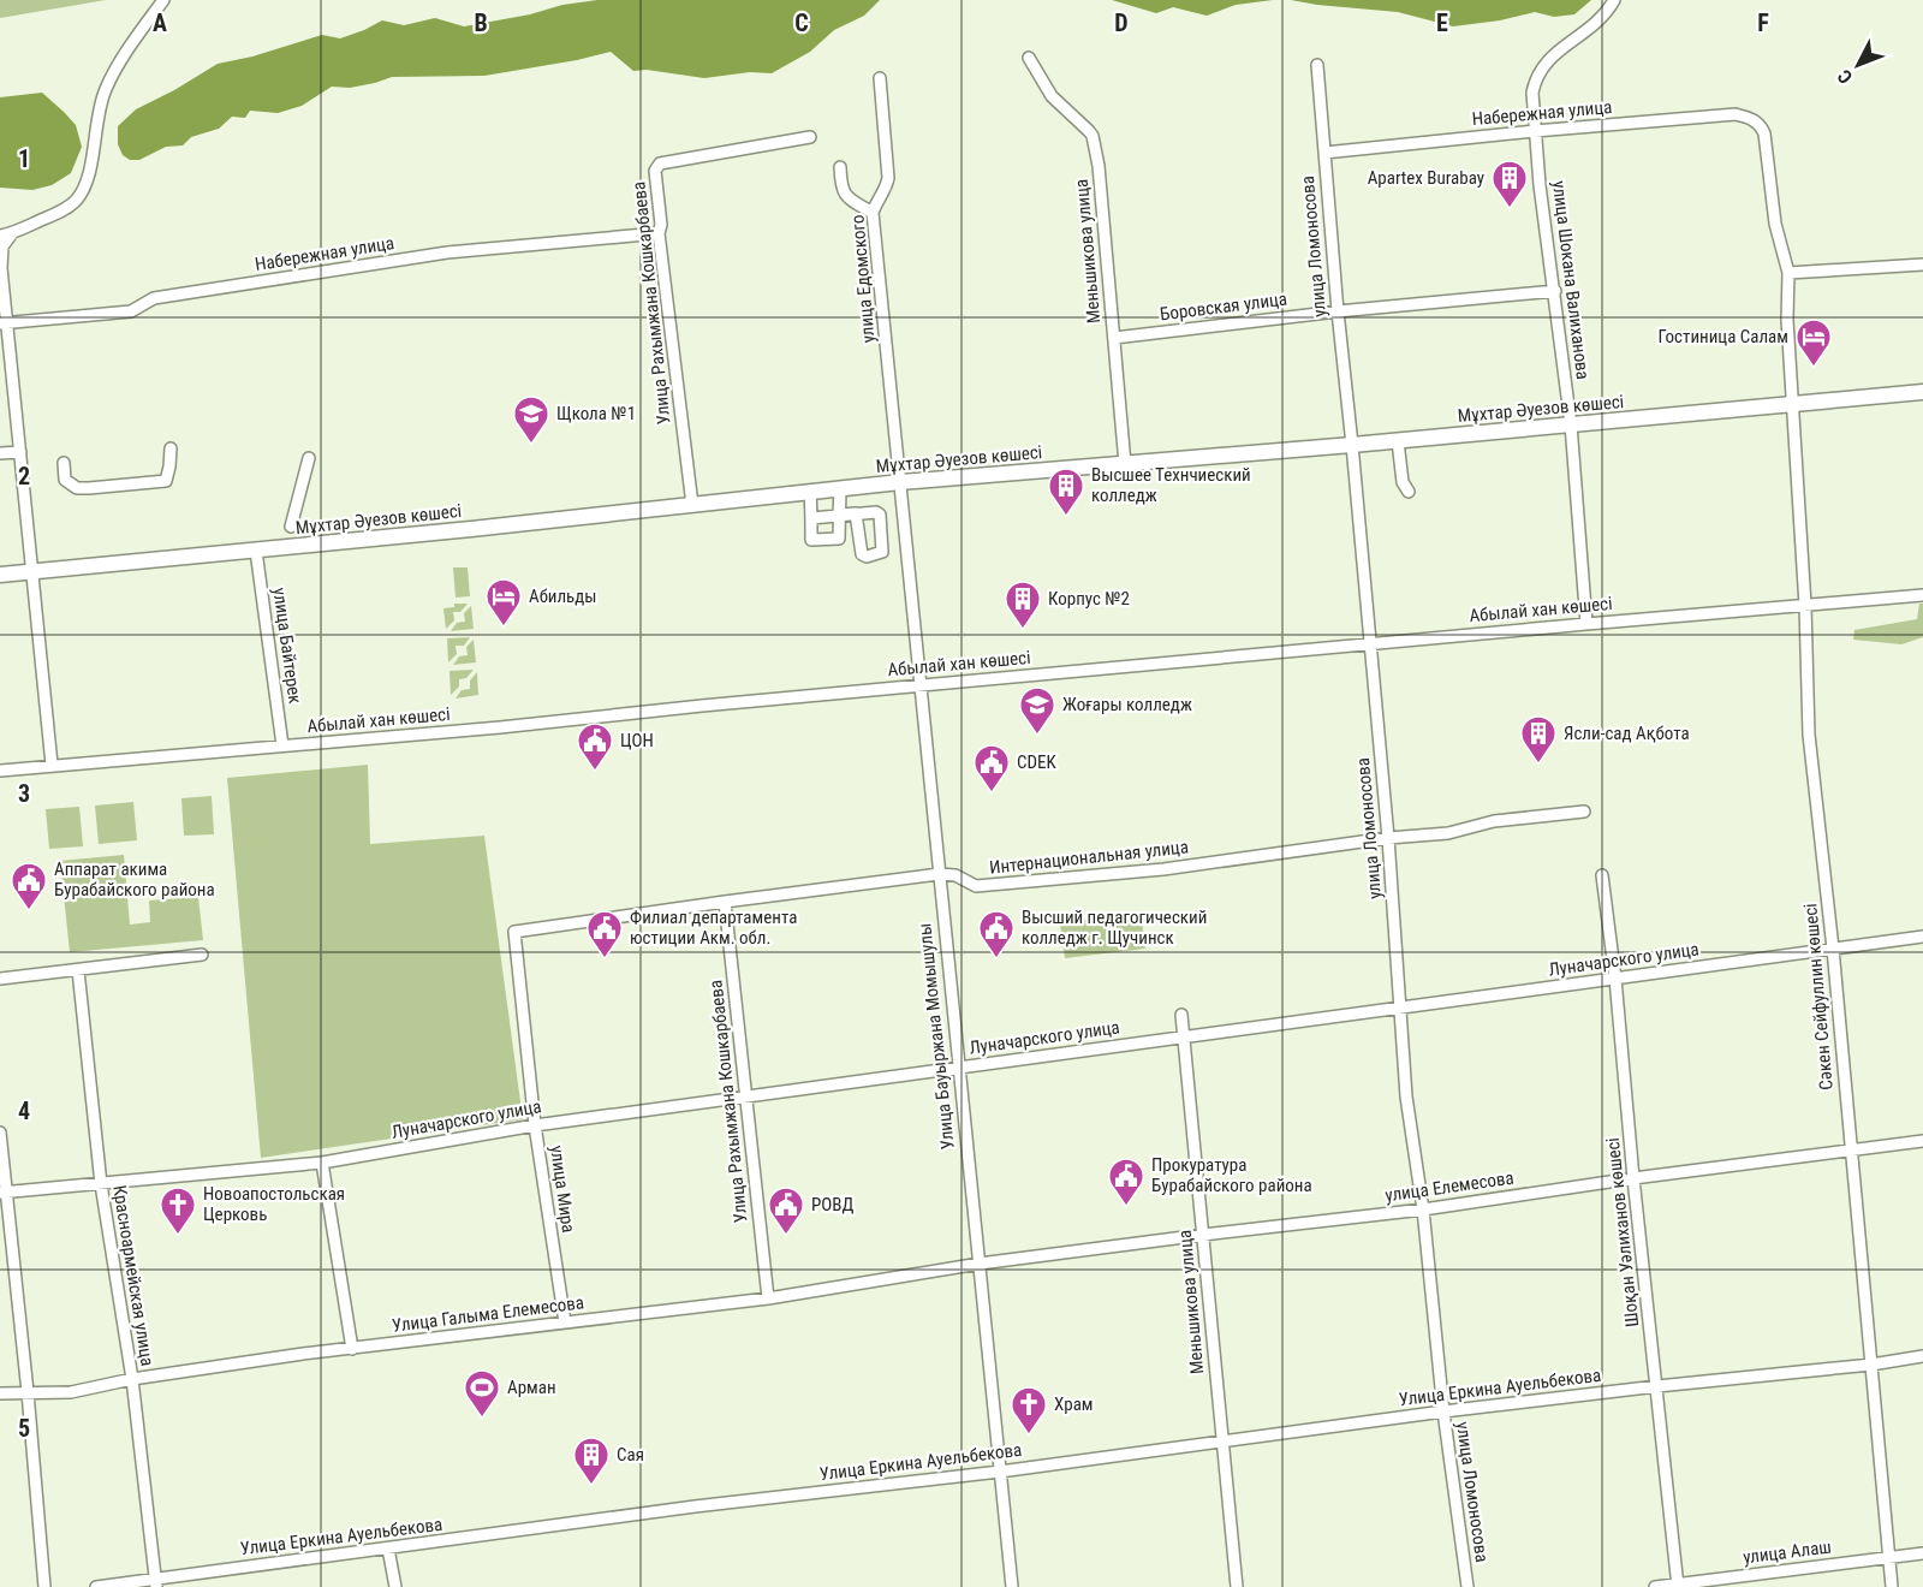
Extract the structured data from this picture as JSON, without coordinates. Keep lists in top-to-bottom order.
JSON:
{
  "streets": {
    "main road": ["Мұхтар Әуезов көшесі"],
    "street": [
      "Набережная улица",
      "улица Ломоносова",
      "Меньшикова улица",
      "улица Едомского",
      "улица Шокана Валиханова",
      "Улица Рахымжана Кошкарбаева",
      "Боровская улица",
      "Абылай хан көшесі",
      "улица Байтерек",
      "Интернациональная улица",
      "Луначарского улица",
      "Сәкен Сейфуллин көшесі",
      "Улица Бауыржана Момышулы",
      "улица Елемесова",
      "улица Мира",
      "Шоқан Уәлиханов көшесі",
      "Красноармейская улица",
      "Улица Галыма Елемесова",
      "Улица Еркина Ауельбекова",
      "улица Алаш"
    ]
  },
  "crossings": [
    ["Набережная улица", "улица Ломоносова"],
    ["Набережная улица", "улица Шокана Валиханова"],
    ["Набережная улица", "Улица Рахымжана Кошкарбаева"],
    ["Набережная улица", "Сәкен Сейфуллин көшесі"],
    ["улица Ломоносова", "Боровская улица"],
    ["улица Ломоносова", "Мұхтар Әуезов көшесі"],
    ["улица Ломоносова", "Абылай хан көшесі"],
    ["улица Ломоносова", "Интернациональная улица"],
    ["улица Ломоносова", "Луначарского улица"],
    ["улица Ломоносова", "улица Елемесова"],
    ["улица Ломоносова", "Улица Еркина Ауельбекова"],
    ["Меньшикова улица", "Боровская улица"],
    ["Меньшикова улица", "Мұхтар Әуезов көшесі"],
    ["Меньшикова улица", "Луначарского улица"],
    ["Меньшикова улица", "улица Елемесова"],
    ["Меньшикова улица", "Улица Еркина Ауельбекова"],
    ["улица Едомского", "Мұхтар Әуезов көшесі"],
    ["улица Едомского", "Улица Бауыржана Момышулы"],
    ["улица Шокана Валиханова", "Боровская улица"],
    ["улица Шокана Валиханова", "Мұхтар Әуезов көшесі"],
    ["улица Шокана Валиханова", "Абылай хан көшесі"],
    ["Улица Рахымжана Кошкарбаева", "Мұхтар Әуезов көшесі"],
    ["Улица Рахымжана Кошкарбаева", "Интернациональная улица"],
    ["Улица Рахымжана Кошкарбаева", "Луначарского улица"],
    ["Улица Рахымжана Кошкарбаева", "Улица Галыма Елемесова"],
    ["Мұхтар Әуезов көшесі", "улица Байтерек"],
    ["Мұхтар Әуезов көшесі", "Сәкен Сейфуллин көшесі"],
    ["Мұхтар Әуезов көшесі", "Улица Бауыржана Момышулы"],
    ["Абылай хан көшесі", "улица Байтерек"],
    ["Абылай хан көшесі", "Сәкен Сейфуллин көшесі"],
    ["Абылай хан көшесі", "Улица Бауыржана Момышулы"],
    ["Интернациональная улица", "Улица Бауыржана Момышулы"],
    ["Интернациональная улица", "улица Мира"],
    ["Луначарского улица", "Сәкен Сейфуллин көшесі"],
    ["Луначарского улица", "Улица Бауыржана Момышулы"],
    ["Луначарского улица", "улица Мира"],
    ["Луначарского улица", "Шоқан Уәлиханов көшесі"],
    ["Луначарского улица", "Красноармейская улица"],
    ["Сәкен Сейфуллин көшесі", "улица Елемесова"],
    ["Сәкен Сейфуллин көшесі", "Улица Еркина Ауельбекова"],
    ["Сәкен Сейфуллин көшесі", "улица Алаш"],
    ["Улица Бауыржана Момышулы", "улица Елемесова"],
    ["Улица Бауыржана Момышулы", "Улица Галыма Елемесова"],
    ["Улица Бауыржана Момышулы", "Улица Еркина Ауельбекова"],
    ["улица Елемесова", "Шоқан Уәлиханов көшесі"],
    ["улица Елемесова", "Улица Галыма Елемесова"],
    ["улица Мира", "Улица Галыма Елемесова"],
    ["Шоқан Уәлиханов көшесі", "Улица Еркина Ауельбекова"],
    ["Шоқан Уәлиханов көшесі", "улица Алаш"],
    ["Красноармейская улица", "Улица Галыма Елемесова"],
    ["Красноармейская улица", "Улица Еркина Ауельбекова"]
  ],
  "places": {
    "building": [
      "Apartex Burabay",
      "Высшее Технчиеский колледж",
      "Корпус №2",
      "Ясли-сад Ақбота",
      "Сая"
    ],
    "hotel": ["Гостиница Салам", "Абильды"],
    "school or university": ["Щкола №1", "Жоғары колледж"],
    "public building": [
      "ЦОН",
      "CDEK",
      "Аппарат акима Бурабайского района",
      "Филиал департамента юстиции Акм. обл.",
      "Высший педагогический колледж г. Щучинск",
      "Прокуратура Бурабайского района",
      "РОВД"
    ],
    "church": ["Новоапостольская Церковь", "Храм"],
    "sports": ["Арман"]
  },
  "north": "bottom left",
  "grid": {
    "columns": [
      "A",
      "B",
      "C",
      "D",
      "E",
      "F"
    ],
    "rows": [
      "1",
      "2",
      "3",
      "4",
      "5"
    ]
  }
}
